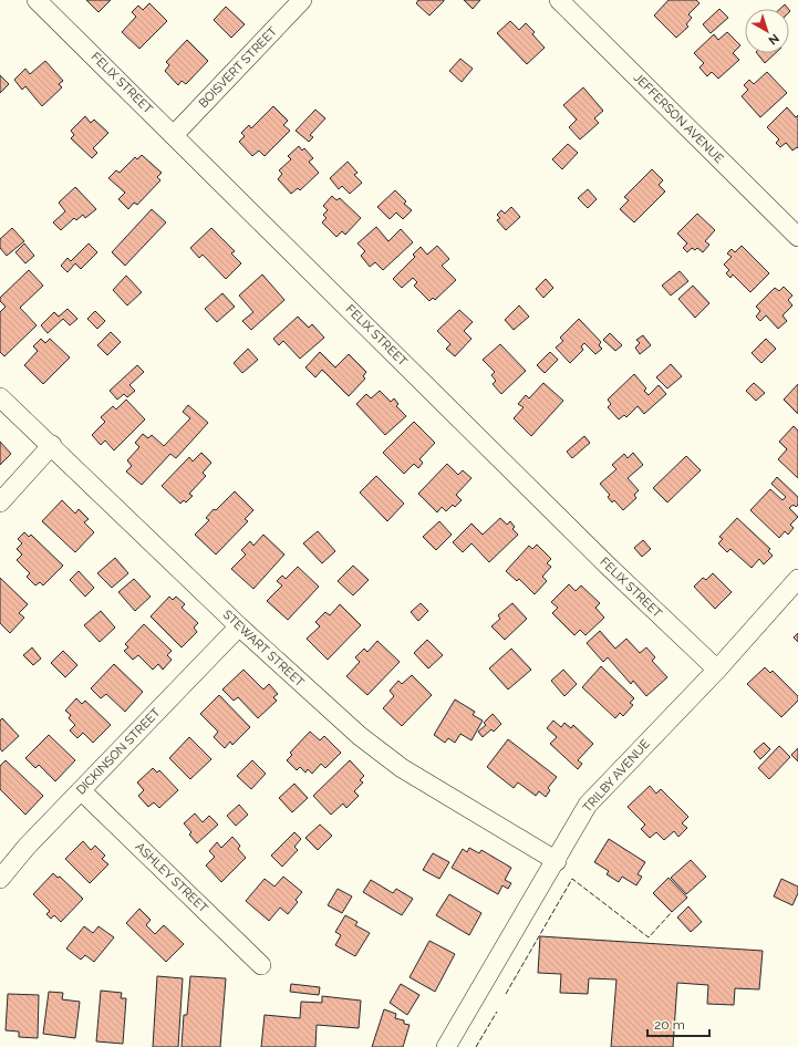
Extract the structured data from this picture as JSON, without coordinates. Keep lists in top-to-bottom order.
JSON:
{
  "streets": {
    "street": [
      "BOISVERT STREET",
      "FELIX STREET",
      "JEFFERSON AVENUE",
      "STEWART STREET",
      "DICKINSON STREET",
      "TRILBY AVENUE",
      "ASHLEY STREET"
    ]
  },
  "crossings": [
    ["BOISVERT STREET", "FELIX STREET"],
    ["FELIX STREET", "TRILBY AVENUE"],
    ["STEWART STREET", "DICKINSON STREET"],
    ["STEWART STREET", "TRILBY AVENUE"],
    ["DICKINSON STREET", "ASHLEY STREET"]
  ],
  "scale_bar": "20 m",
  "north": "bottom right"
}
